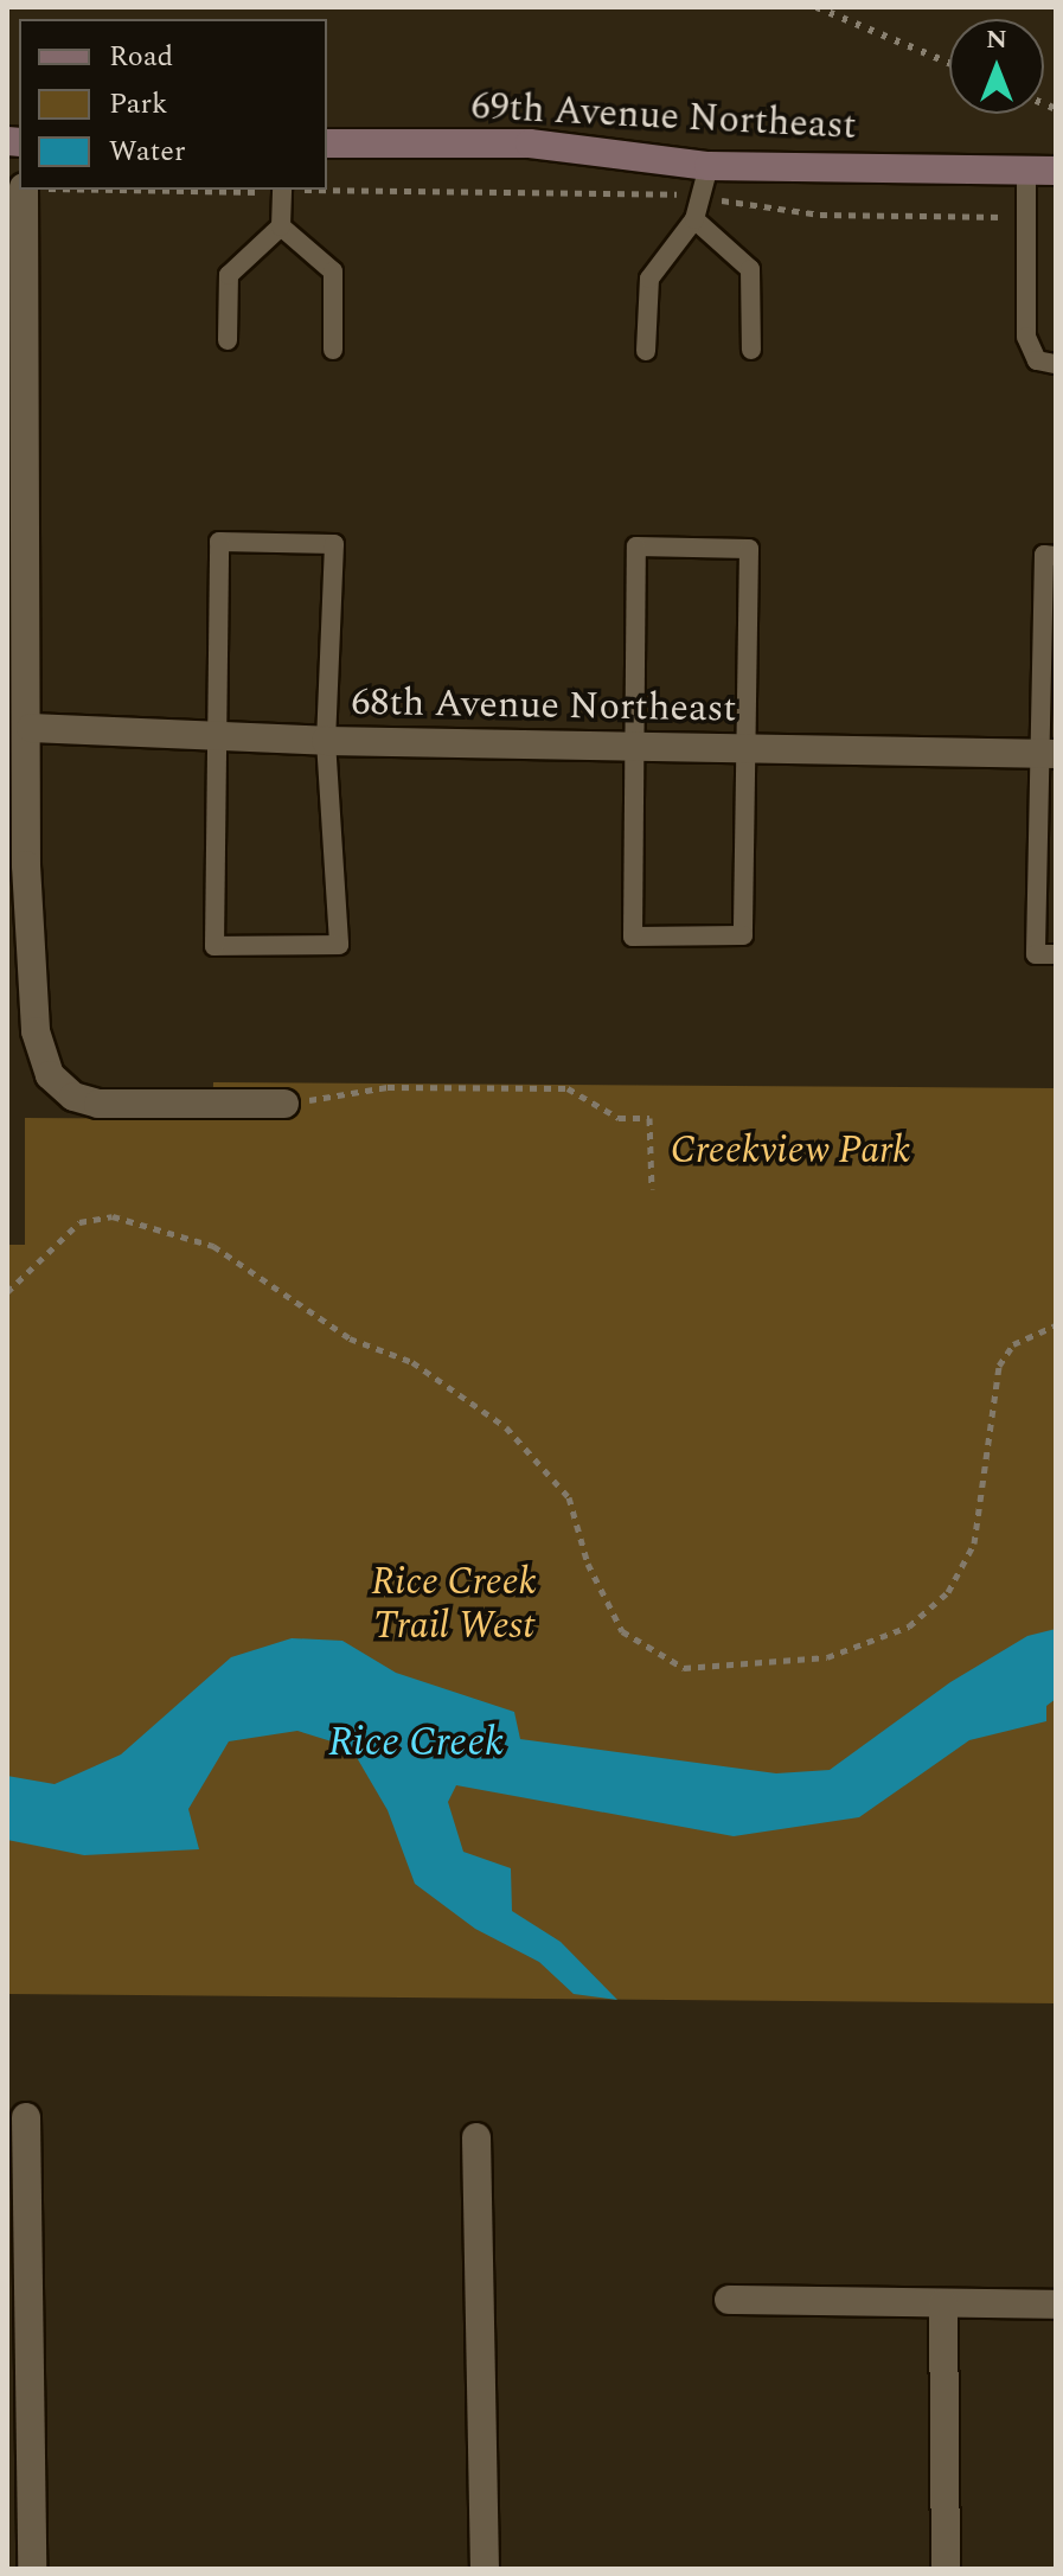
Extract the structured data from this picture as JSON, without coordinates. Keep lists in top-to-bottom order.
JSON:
{
  "streets": {
    "street": ["69th Avenue Northeast", "68th Avenue Northeast"]
  },
  "water": ["Rice Creek"],
  "parks": ["Creekview Park", "Rice Creek Trail West"],
  "legend": ["Road", "Park", "Water"],
  "north": "top"
}
